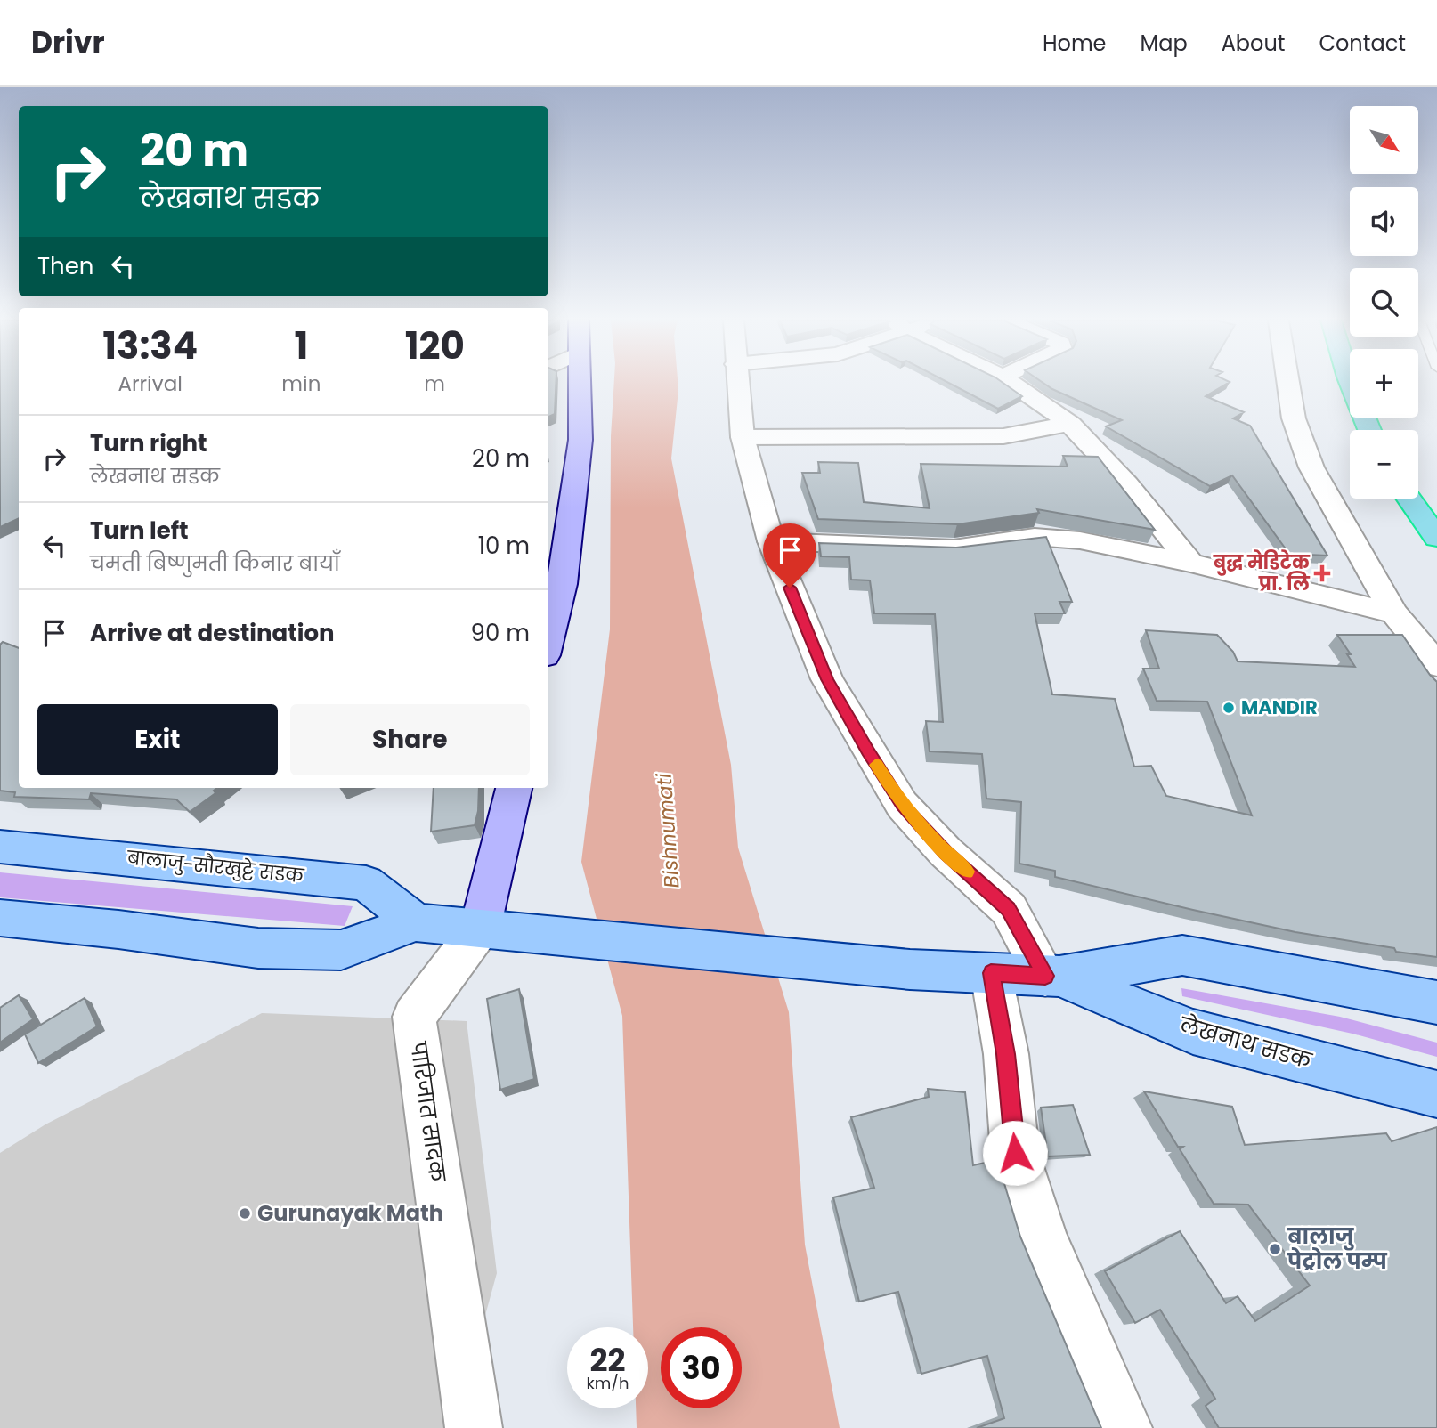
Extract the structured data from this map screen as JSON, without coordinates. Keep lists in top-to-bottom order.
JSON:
{
  "streets": {
    "main road": ["बालाजु-सौरखुट्टे सडक", "लेखनाथ सडक"],
    "street": ["पारिजात सादक"]
  },
  "crossings": [
    ["लेखनाथ सडक", "पारिजात सादक"]
  ],
  "water": ["Bishnumati"],
  "places": {
    "health": ["बुद्ध मेडिटेक प्रा. लि"],
    "other": ["MANDIR", "Gurunayak Math", "बालाजु पेट्रोल पम्प"]
  },
  "north": "bottom right",
  "page": {
    "header": "Drivr",
    "nav": [
      "Home",
      "Map",
      "About",
      "Contact"
    ],
    "map_buttons": ["+", "−"],
    "turn": ["20 m", "लेखनाथ सडक"],
    "then": "Then",
    "eta": [
      "13:34",
      "Arrival",
      "1",
      "min",
      "120",
      "m"
    ],
    "list": [
      {
        "name": "Turn right",
        "note": "लेखनाथ सडक",
        "value": "20 m"
      },
      {
        "name": "Turn left",
        "note": "चमती बिष्णुमती किनार बायाँ",
        "value": "10 m"
      },
      {
        "name": "Arrive at destination",
        "value": "90 m"
      }
    ],
    "buttons": ["Exit", "Share"],
    "speed": "22 km/h",
    "limit": "30"
  }
}
